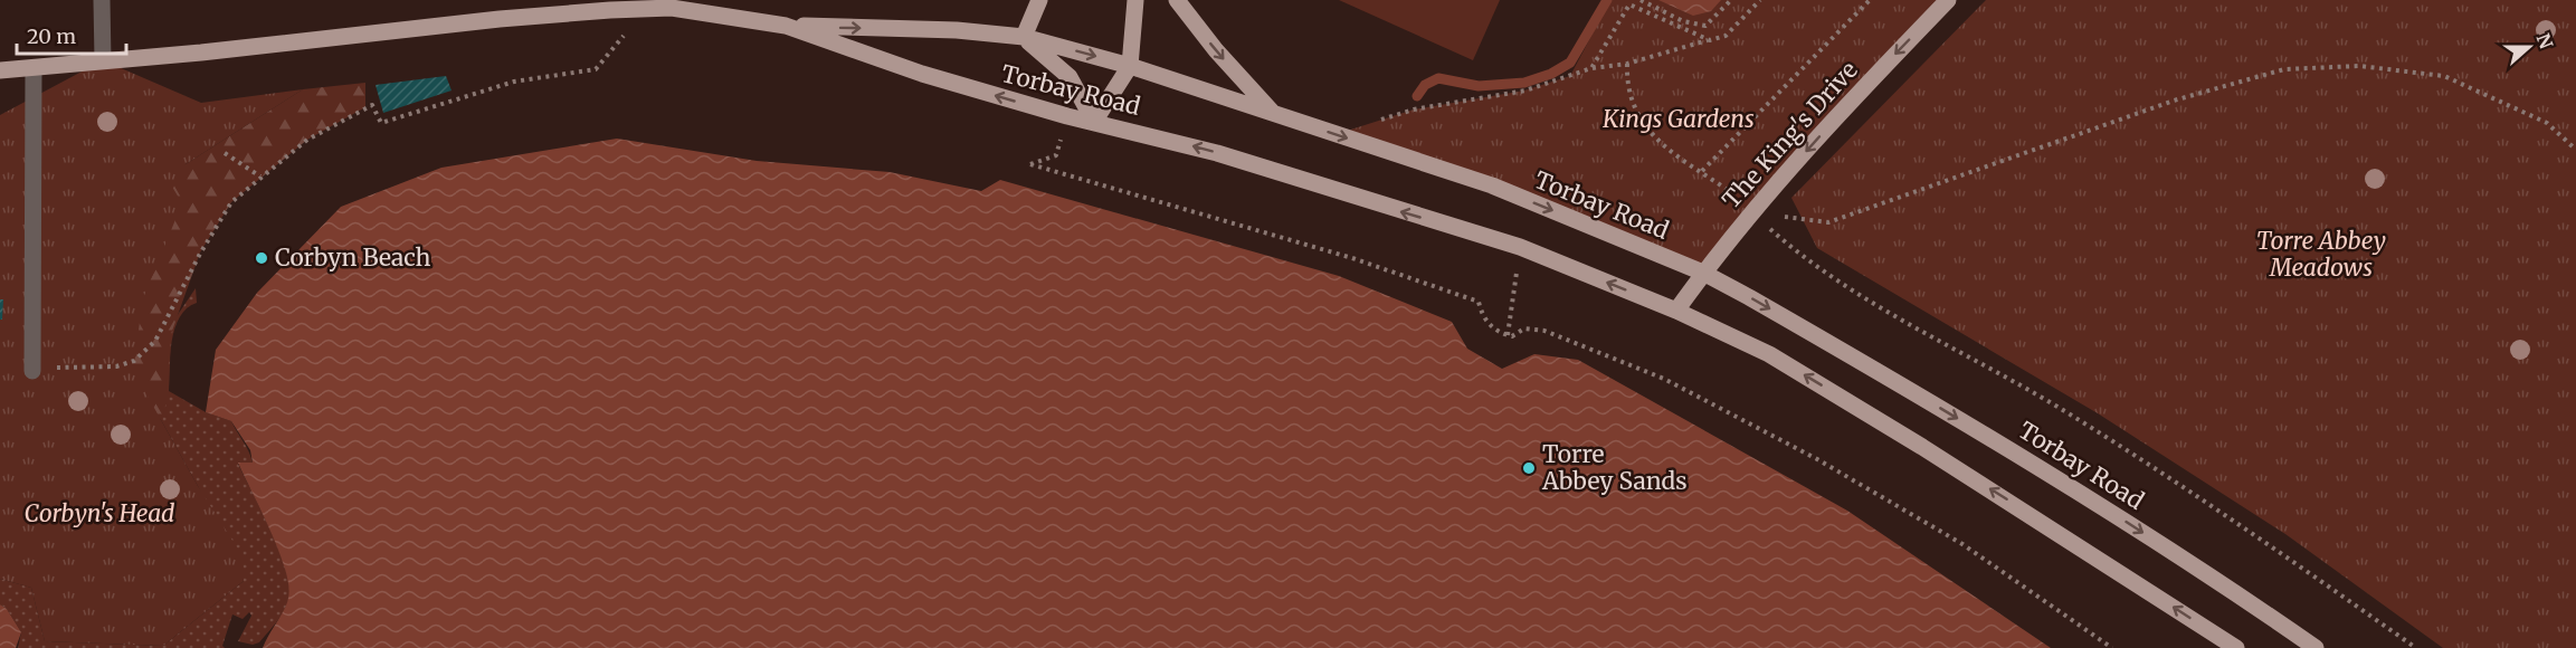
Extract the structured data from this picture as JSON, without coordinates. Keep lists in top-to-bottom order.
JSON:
{
  "streets": {
    "main road": ["Torbay Road", "The King's Drive"]
  },
  "crossings": [
    ["Torbay Road", "The King's Drive"]
  ],
  "one_way": ["The King's Drive"],
  "parks": ["Kings Gardens", "Torre Abbey Meadows", "Corbyn's Head"],
  "places": ["Corbyn Beach", "Torre Abbey Sands"],
  "scale_bar": "20 m",
  "north": "right"
}
